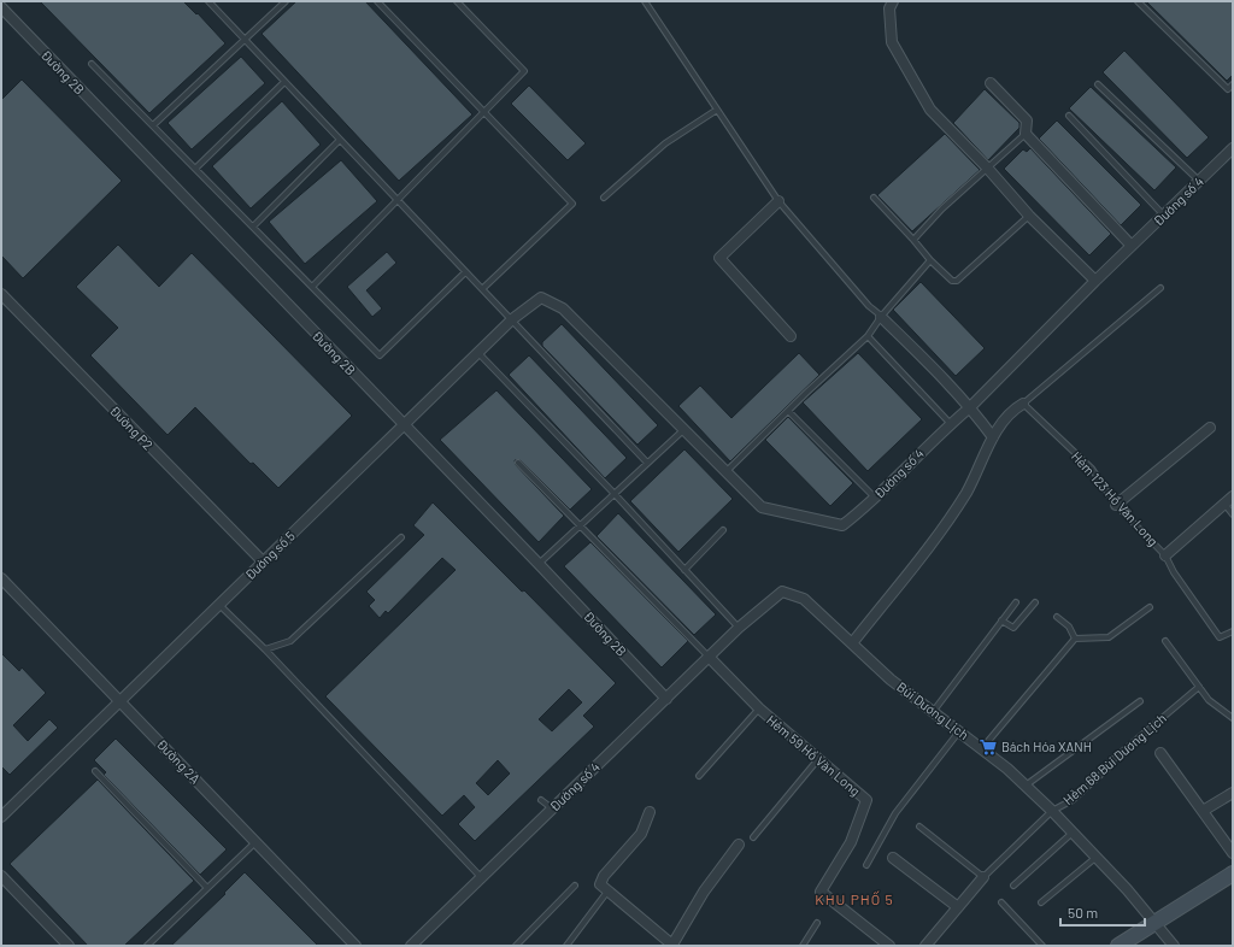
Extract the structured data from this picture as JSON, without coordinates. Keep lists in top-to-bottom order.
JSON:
{
  "streets": {
    "street": [
      "Đường 2B",
      "Đường số 4",
      "Đường P2",
      "Đường số 5",
      "Bùi Dương Lịch",
      "Hẻm 59 Hồ Văn Long",
      "Đường 2A"
    ],
    "lane": ["Hẻm 123 Hồ Văn Long", "Hẻm 68 Bùi Dương Lịch"]
  },
  "crossings": [
    ["Đường 2B", "Đường số 4"],
    ["Đường 2B", "Đường số 5"],
    ["Đường số 4", "Đường số 5"],
    ["Đường số 4", "Bùi Dương Lịch"],
    ["Đường số 4", "Hẻm 59 Hồ Văn Long"],
    ["Đường P2", "Đường số 5"],
    ["Đường số 5", "Đường 2A"],
    ["Bùi Dương Lịch", "Hẻm 68 Bùi Dương Lịch"]
  ],
  "districts": ["KHU PHỐ 5"],
  "places": {
    "supermarket": ["Bách Hóa XANH"]
  },
  "scale_bar": "50 m"
}
